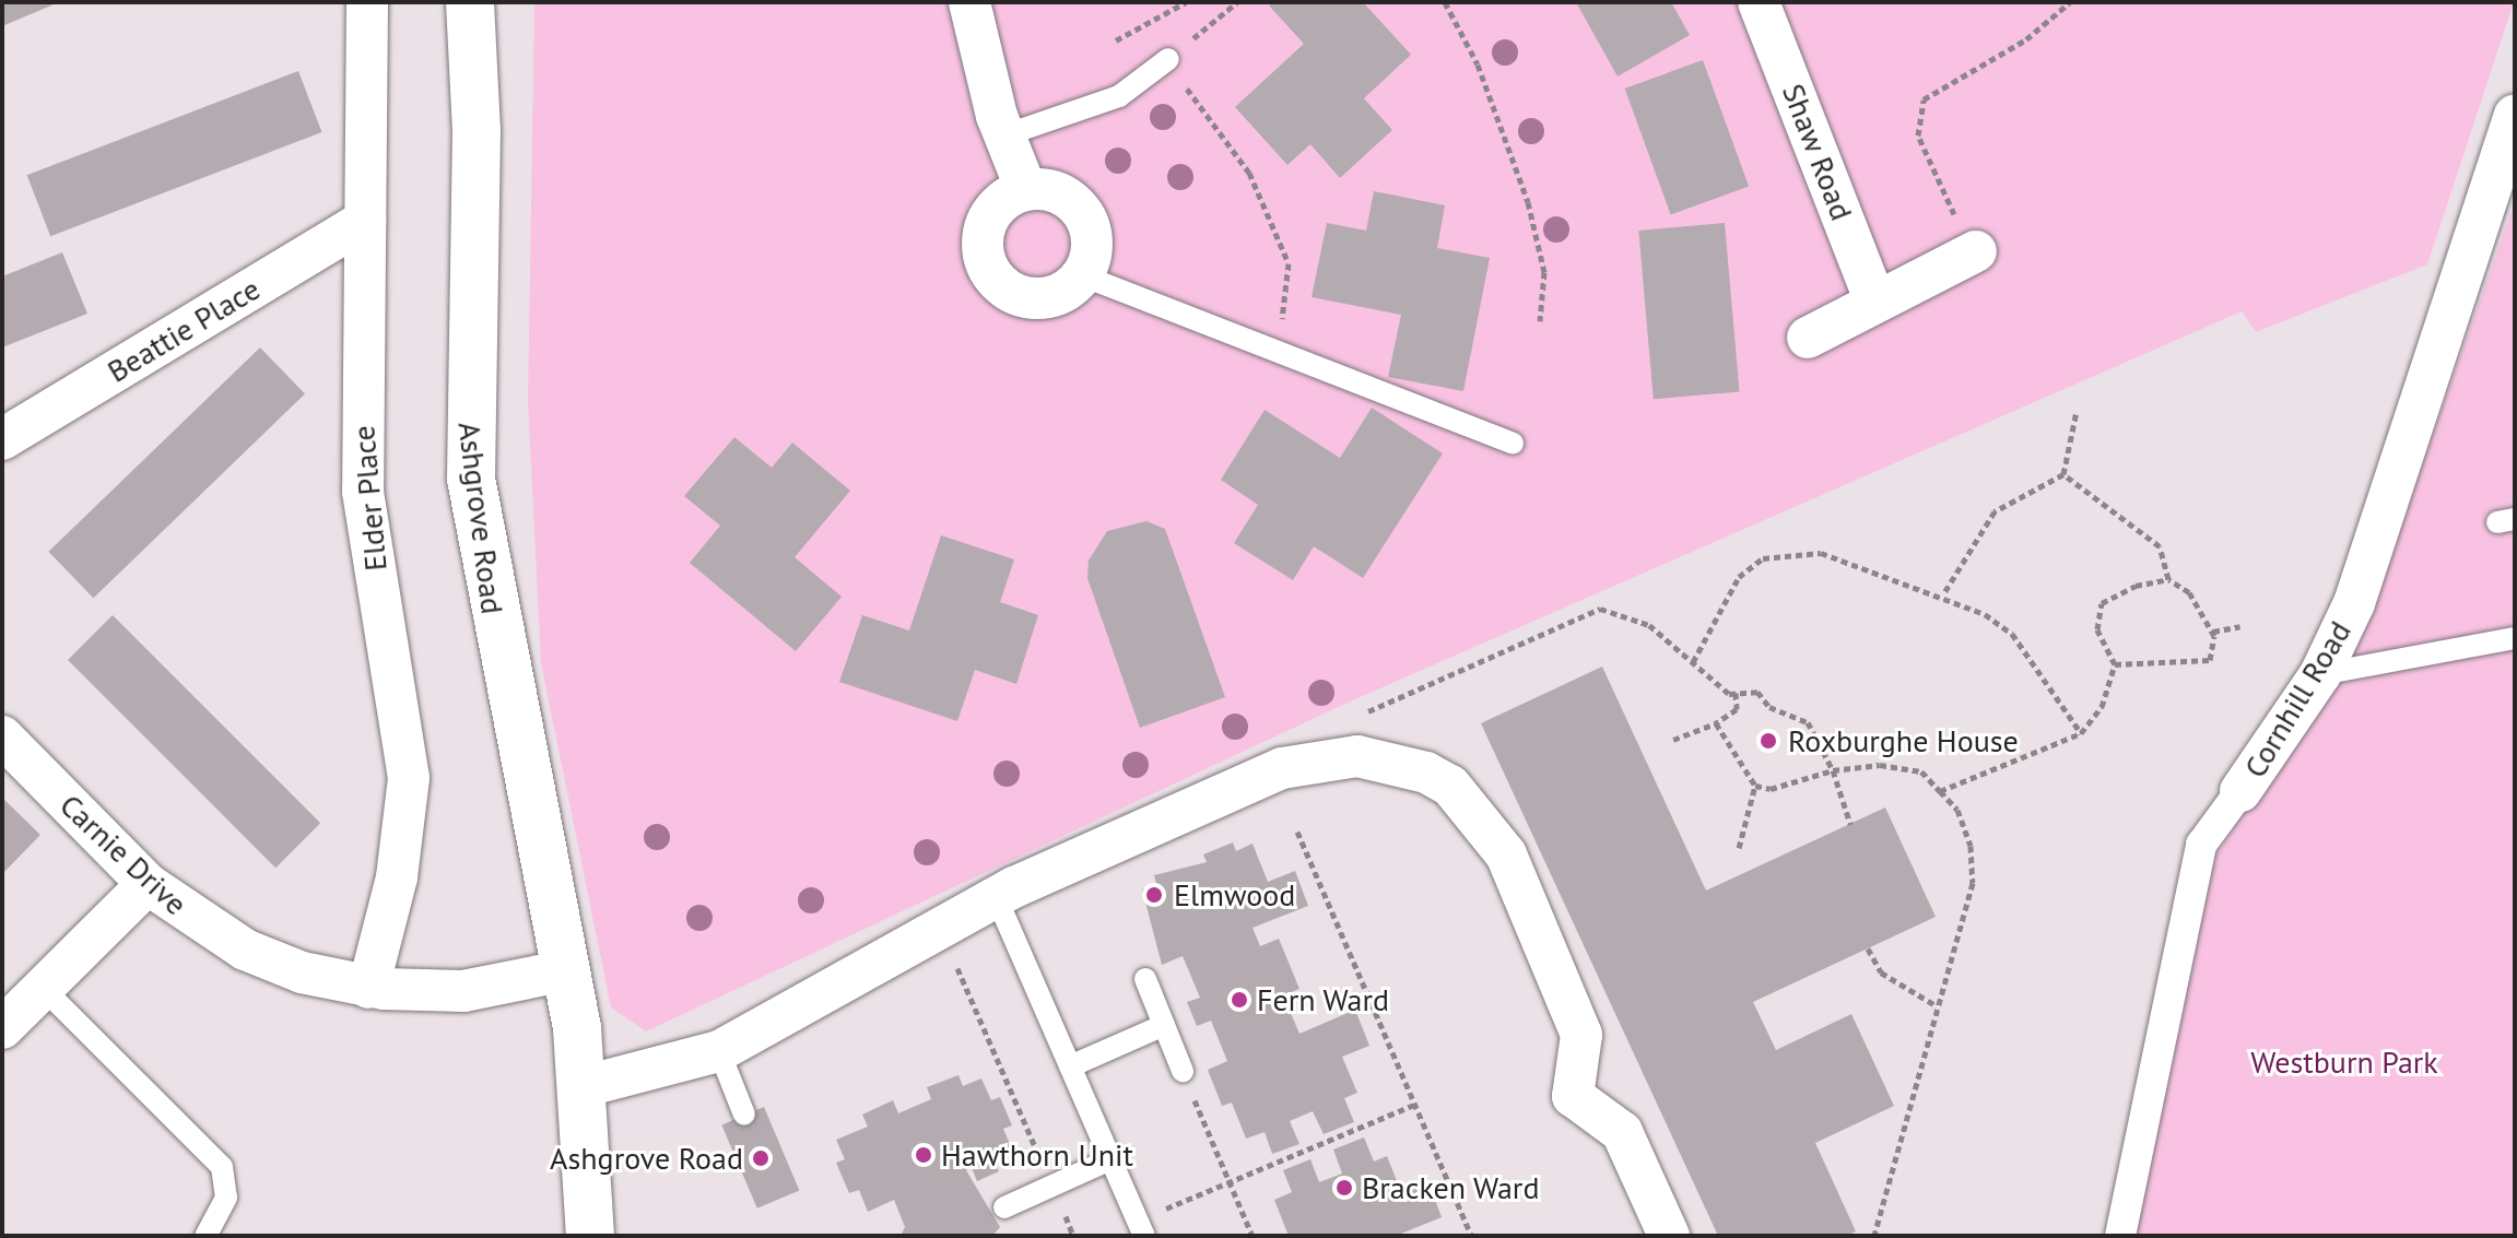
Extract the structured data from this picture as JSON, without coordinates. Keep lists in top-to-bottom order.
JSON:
{
  "streets": {
    "street": [
      "Shaw Road",
      "Beattie Place",
      "Elder Place",
      "Ashgrove Road",
      "Cornhill Road",
      "Carnie Drive"
    ]
  },
  "crossings": [
    ["Beattie Place", "Elder Place"],
    ["Elder Place", "Carnie Drive"],
    ["Ashgrove Road", "Carnie Drive"]
  ],
  "parks": ["Westburn Park"],
  "places": [
    "Roxburghe House",
    "Elmwood",
    "Fern Ward",
    "Hawthorn Unit",
    "Ashgrove Road",
    "Bracken Ward"
  ]
}
